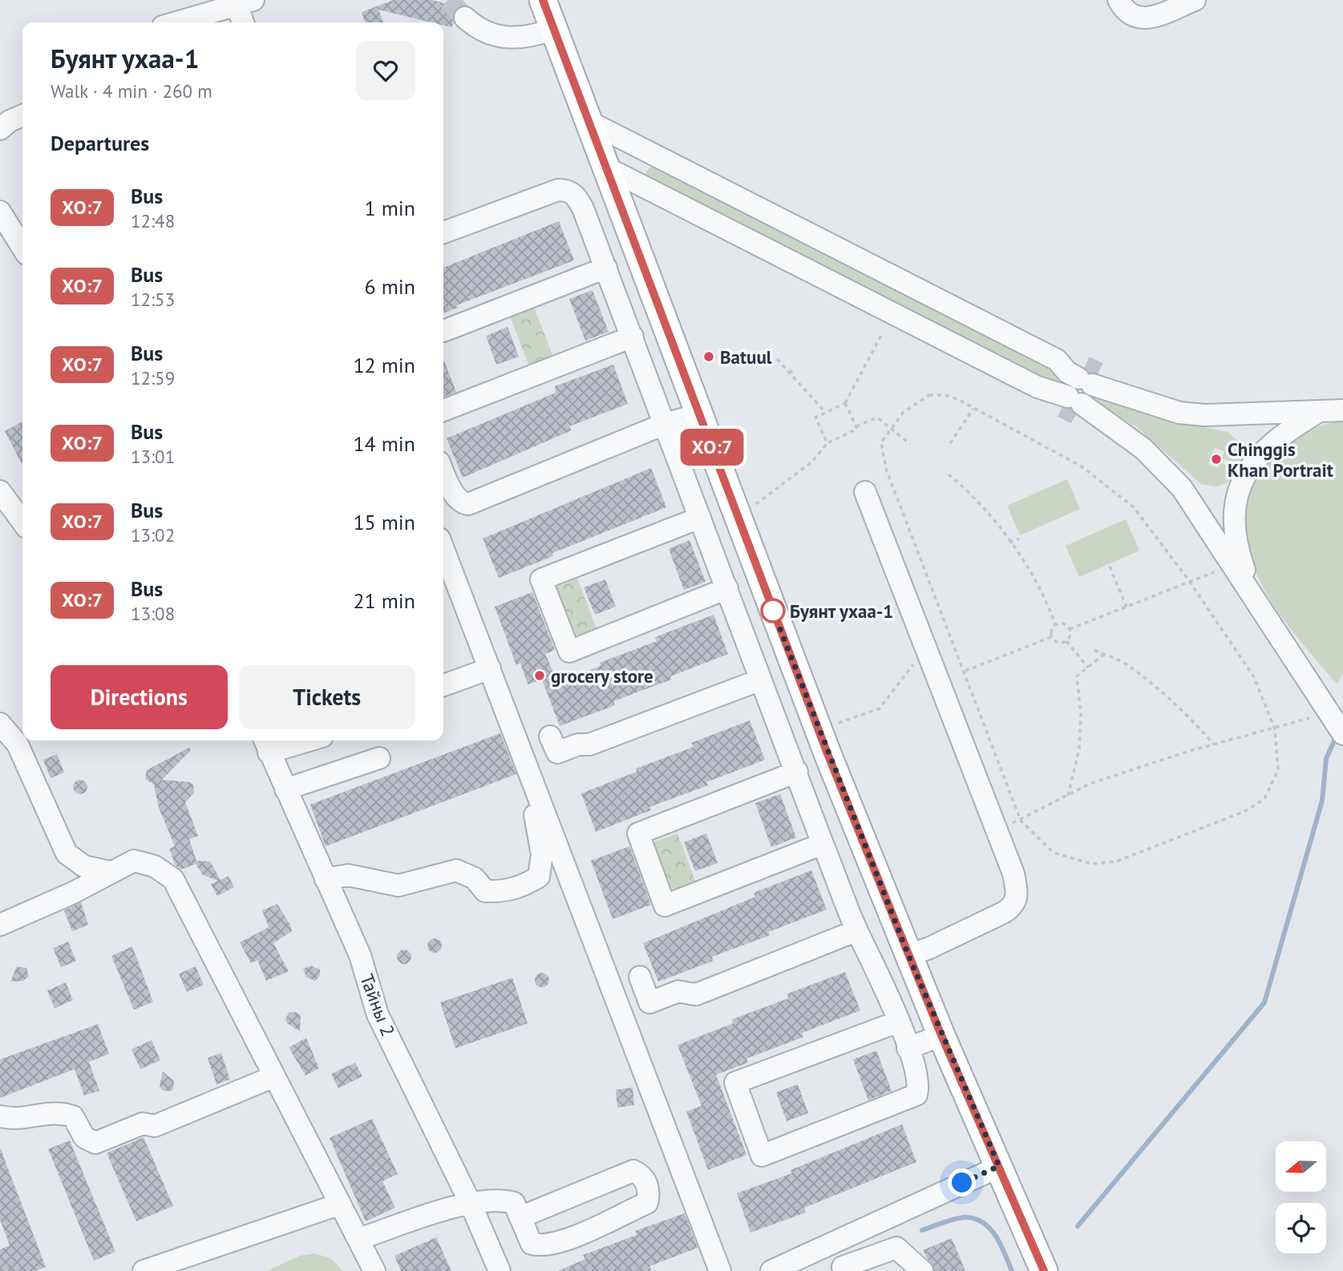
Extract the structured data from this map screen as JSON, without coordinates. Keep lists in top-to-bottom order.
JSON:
{
  "streets": {
    "street": ["Тайны 2"]
  },
  "places": [
    "Batuul",
    "Chinggis Khan Portrait",
    "Буянт ухаа-1",
    "grocery store"
  ],
  "lines": ["bus line ХО:7"],
  "north": "left",
  "page": {
    "on_map": "ХО:7",
    "heading": [
      ["Буянт ухаа-1", "Walk · 4 min · 260 m"],
      "Departures"
    ],
    "list": [
      {
        "mark": "ХО:7",
        "name": "Bus",
        "note": "12:48",
        "value": "1 min"
      },
      {
        "mark": "ХО:7",
        "name": "Bus",
        "note": "12:53",
        "value": "6 min"
      },
      {
        "mark": "ХО:7",
        "name": "Bus",
        "note": "12:59",
        "value": "12 min"
      },
      {
        "mark": "ХО:7",
        "name": "Bus",
        "note": "13:01",
        "value": "14 min"
      },
      {
        "mark": "ХО:7",
        "name": "Bus",
        "note": "13:02",
        "value": "15 min"
      },
      {
        "mark": "ХО:7",
        "name": "Bus",
        "note": "13:08",
        "value": "21 min"
      }
    ],
    "buttons": ["Directions", "Tickets"]
  }
}
